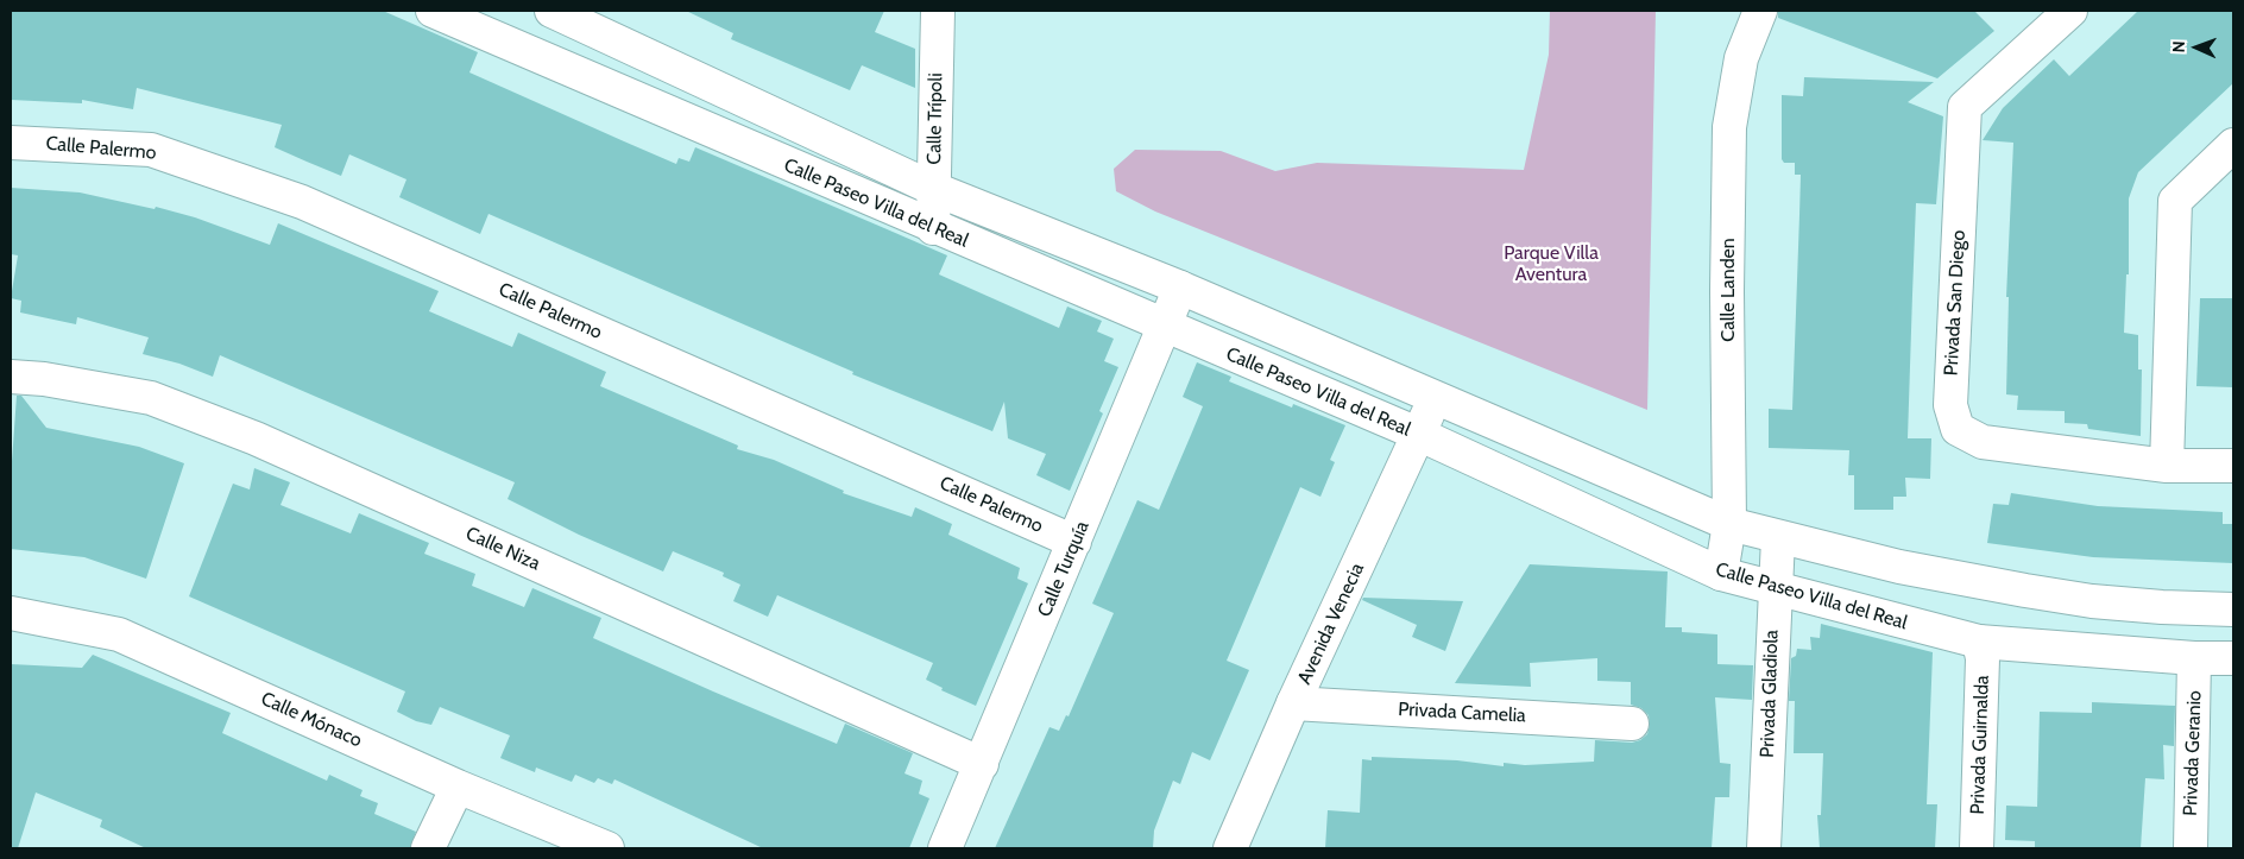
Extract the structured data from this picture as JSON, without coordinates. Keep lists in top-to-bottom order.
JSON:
{
  "streets": {
    "street": [
      "Calle Trípoli",
      "Calle Palermo",
      "Calle Paseo Villa del Real",
      "Calle Landen",
      "Privada San Diego",
      "Calle Niza",
      "Calle Turquía",
      "Avenida Venecia",
      "Privada Gladiola",
      "Privada Camelia",
      "Calle Mónaco",
      "Privada Guirnalda",
      "Privada Geranio"
    ]
  },
  "crossings": [
    ["Calle Trípoli", "Calle Paseo Villa del Real"],
    ["Calle Palermo", "Calle Turquía"],
    ["Calle Paseo Villa del Real", "Calle Landen"],
    ["Calle Paseo Villa del Real", "Calle Turquía"],
    ["Calle Paseo Villa del Real", "Avenida Venecia"],
    ["Calle Paseo Villa del Real", "Privada Gladiola"],
    ["Calle Paseo Villa del Real", "Privada Guirnalda"],
    ["Calle Paseo Villa del Real", "Privada Geranio"],
    ["Calle Niza", "Calle Turquía"],
    ["Avenida Venecia", "Privada Camelia"]
  ],
  "parks": ["Parque Villa Aventura"],
  "north": "left"
}
